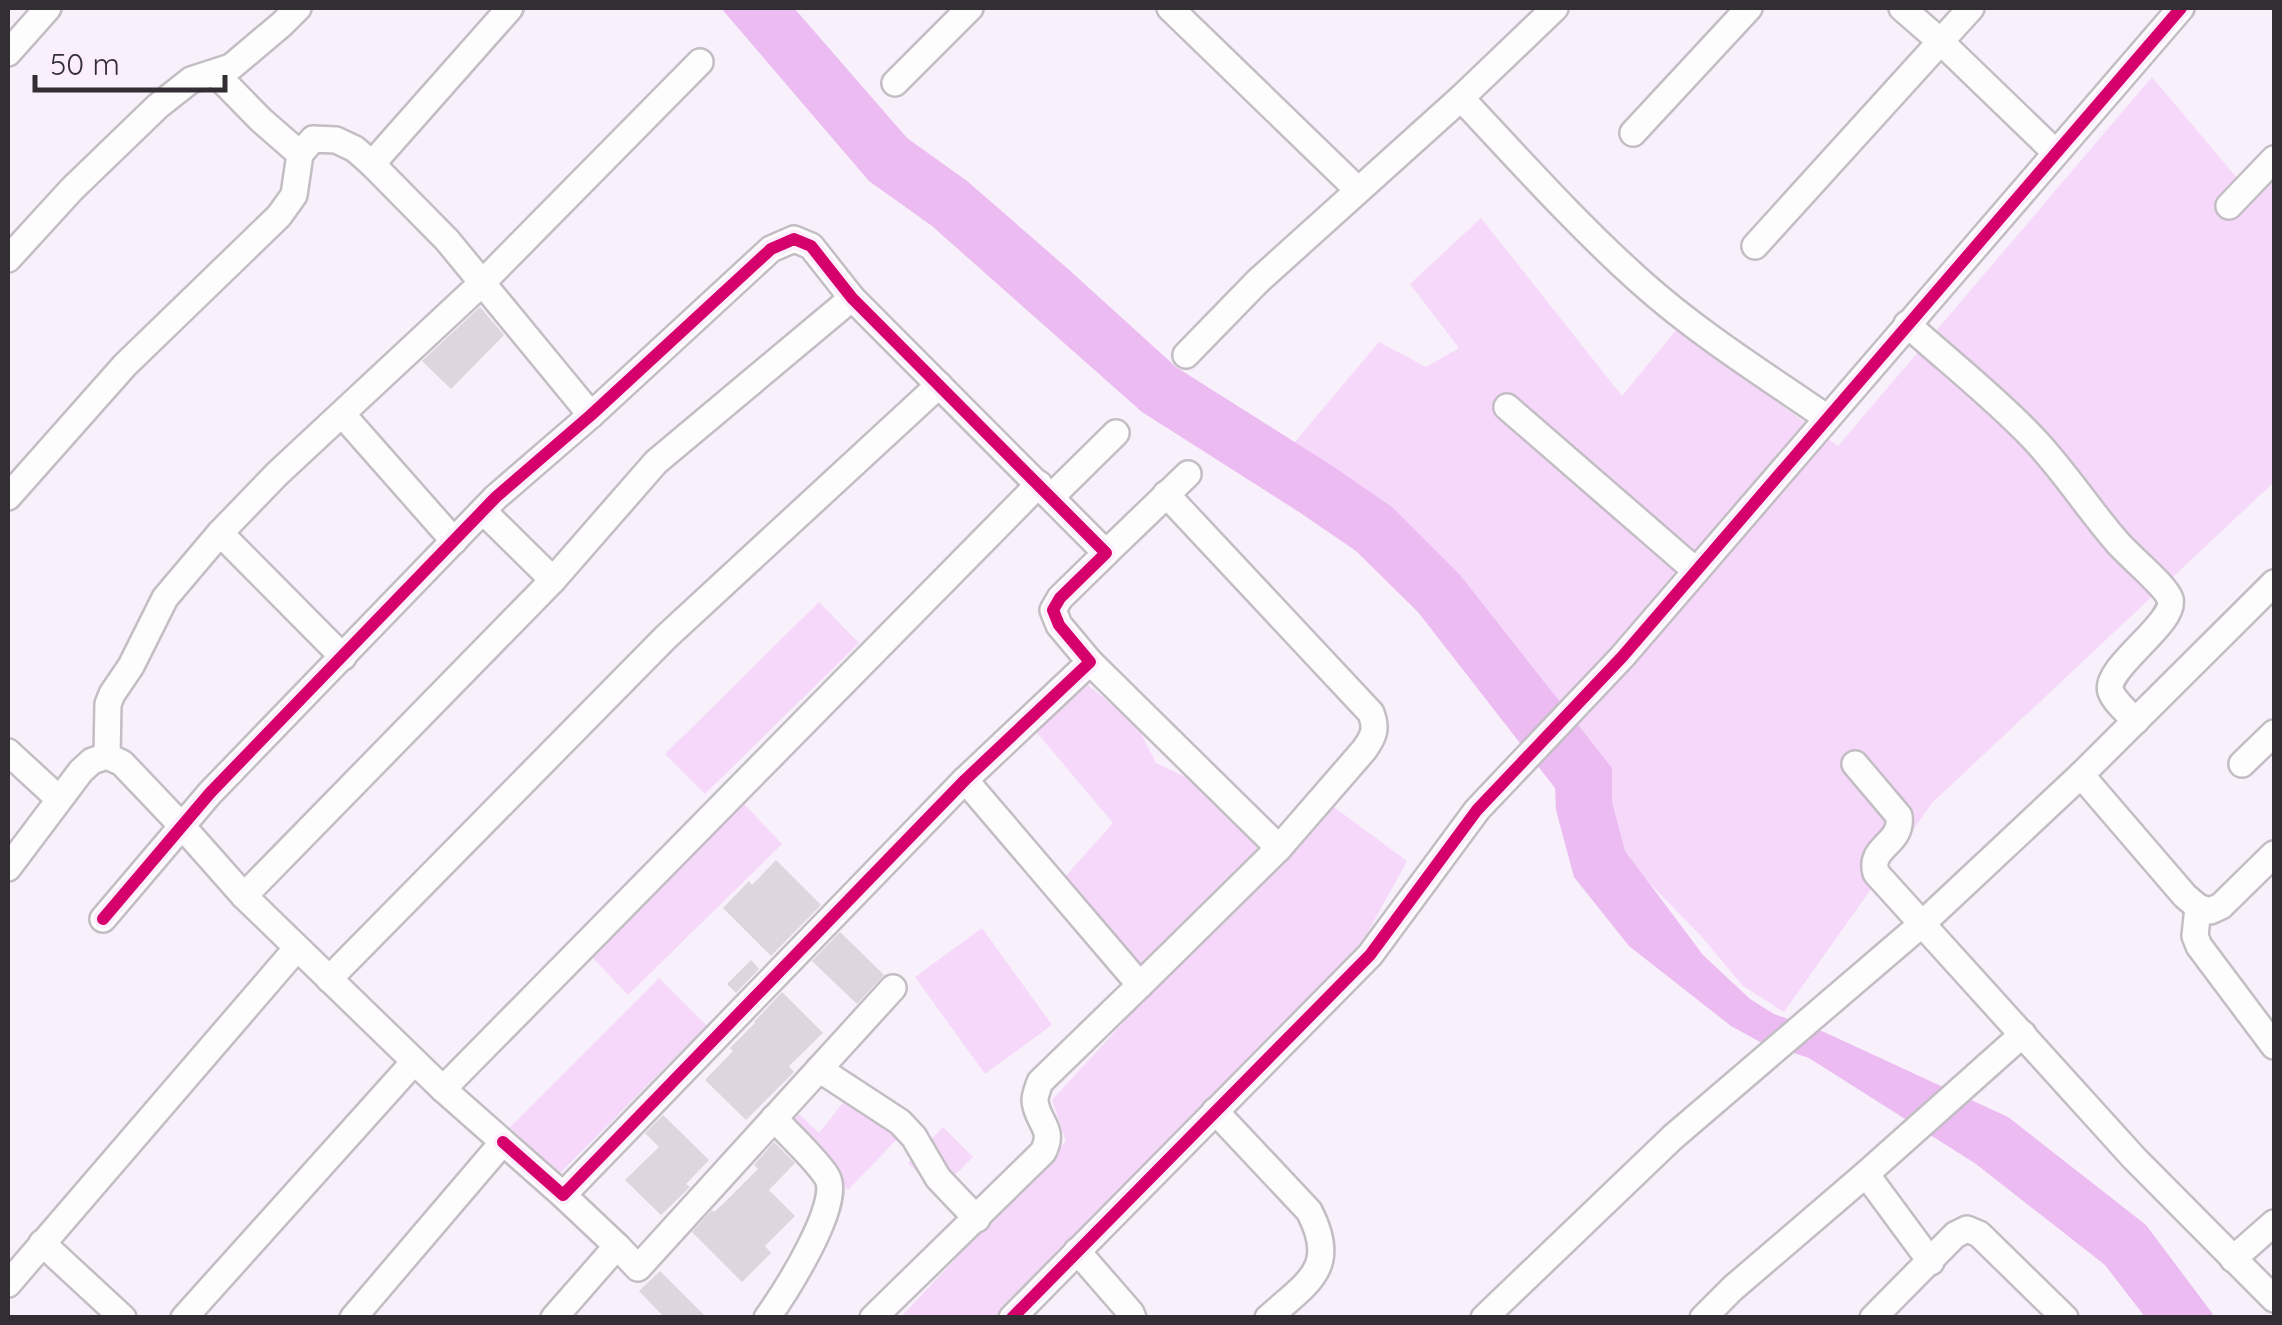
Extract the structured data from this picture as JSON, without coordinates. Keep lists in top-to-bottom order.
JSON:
{
  "scale_bar": "50 m"
}
